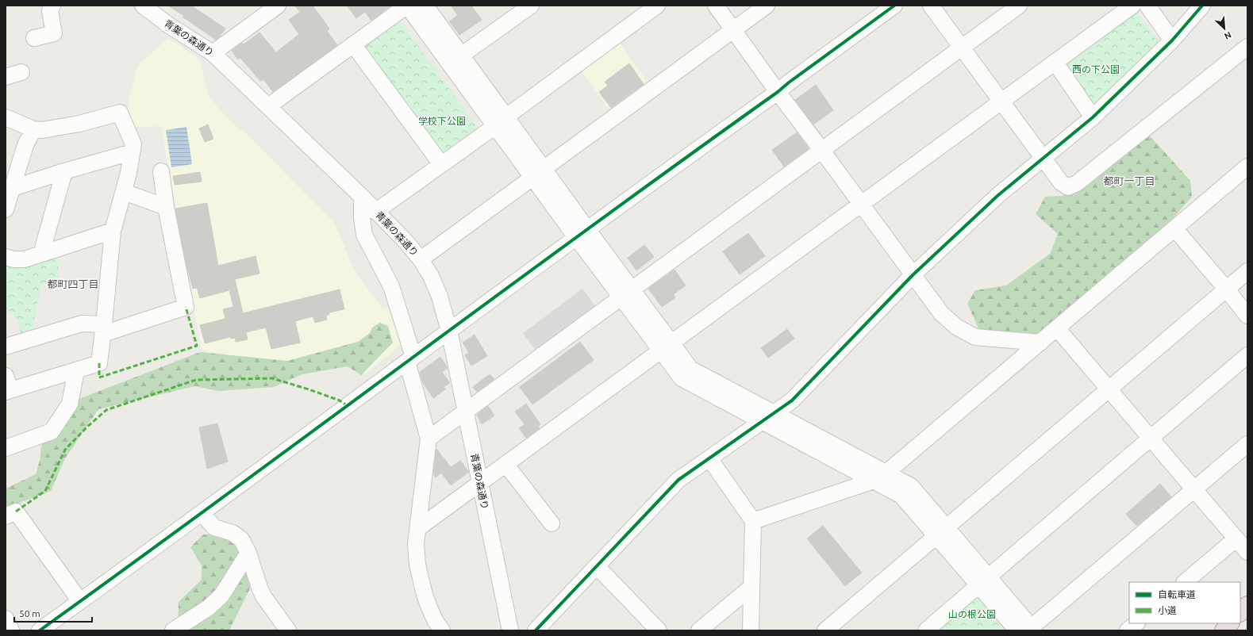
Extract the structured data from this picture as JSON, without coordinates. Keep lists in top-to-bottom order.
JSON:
{
  "streets": {
    "street": ["青葉の森通り"]
  },
  "districts": ["都町一丁目", "都町四丁目"],
  "parks": ["西の下公園", "学校下公園", "山の根公園"],
  "legend": ["自転車道", "小道"],
  "scale_bar": "50 m",
  "north": "bottom right"
}
